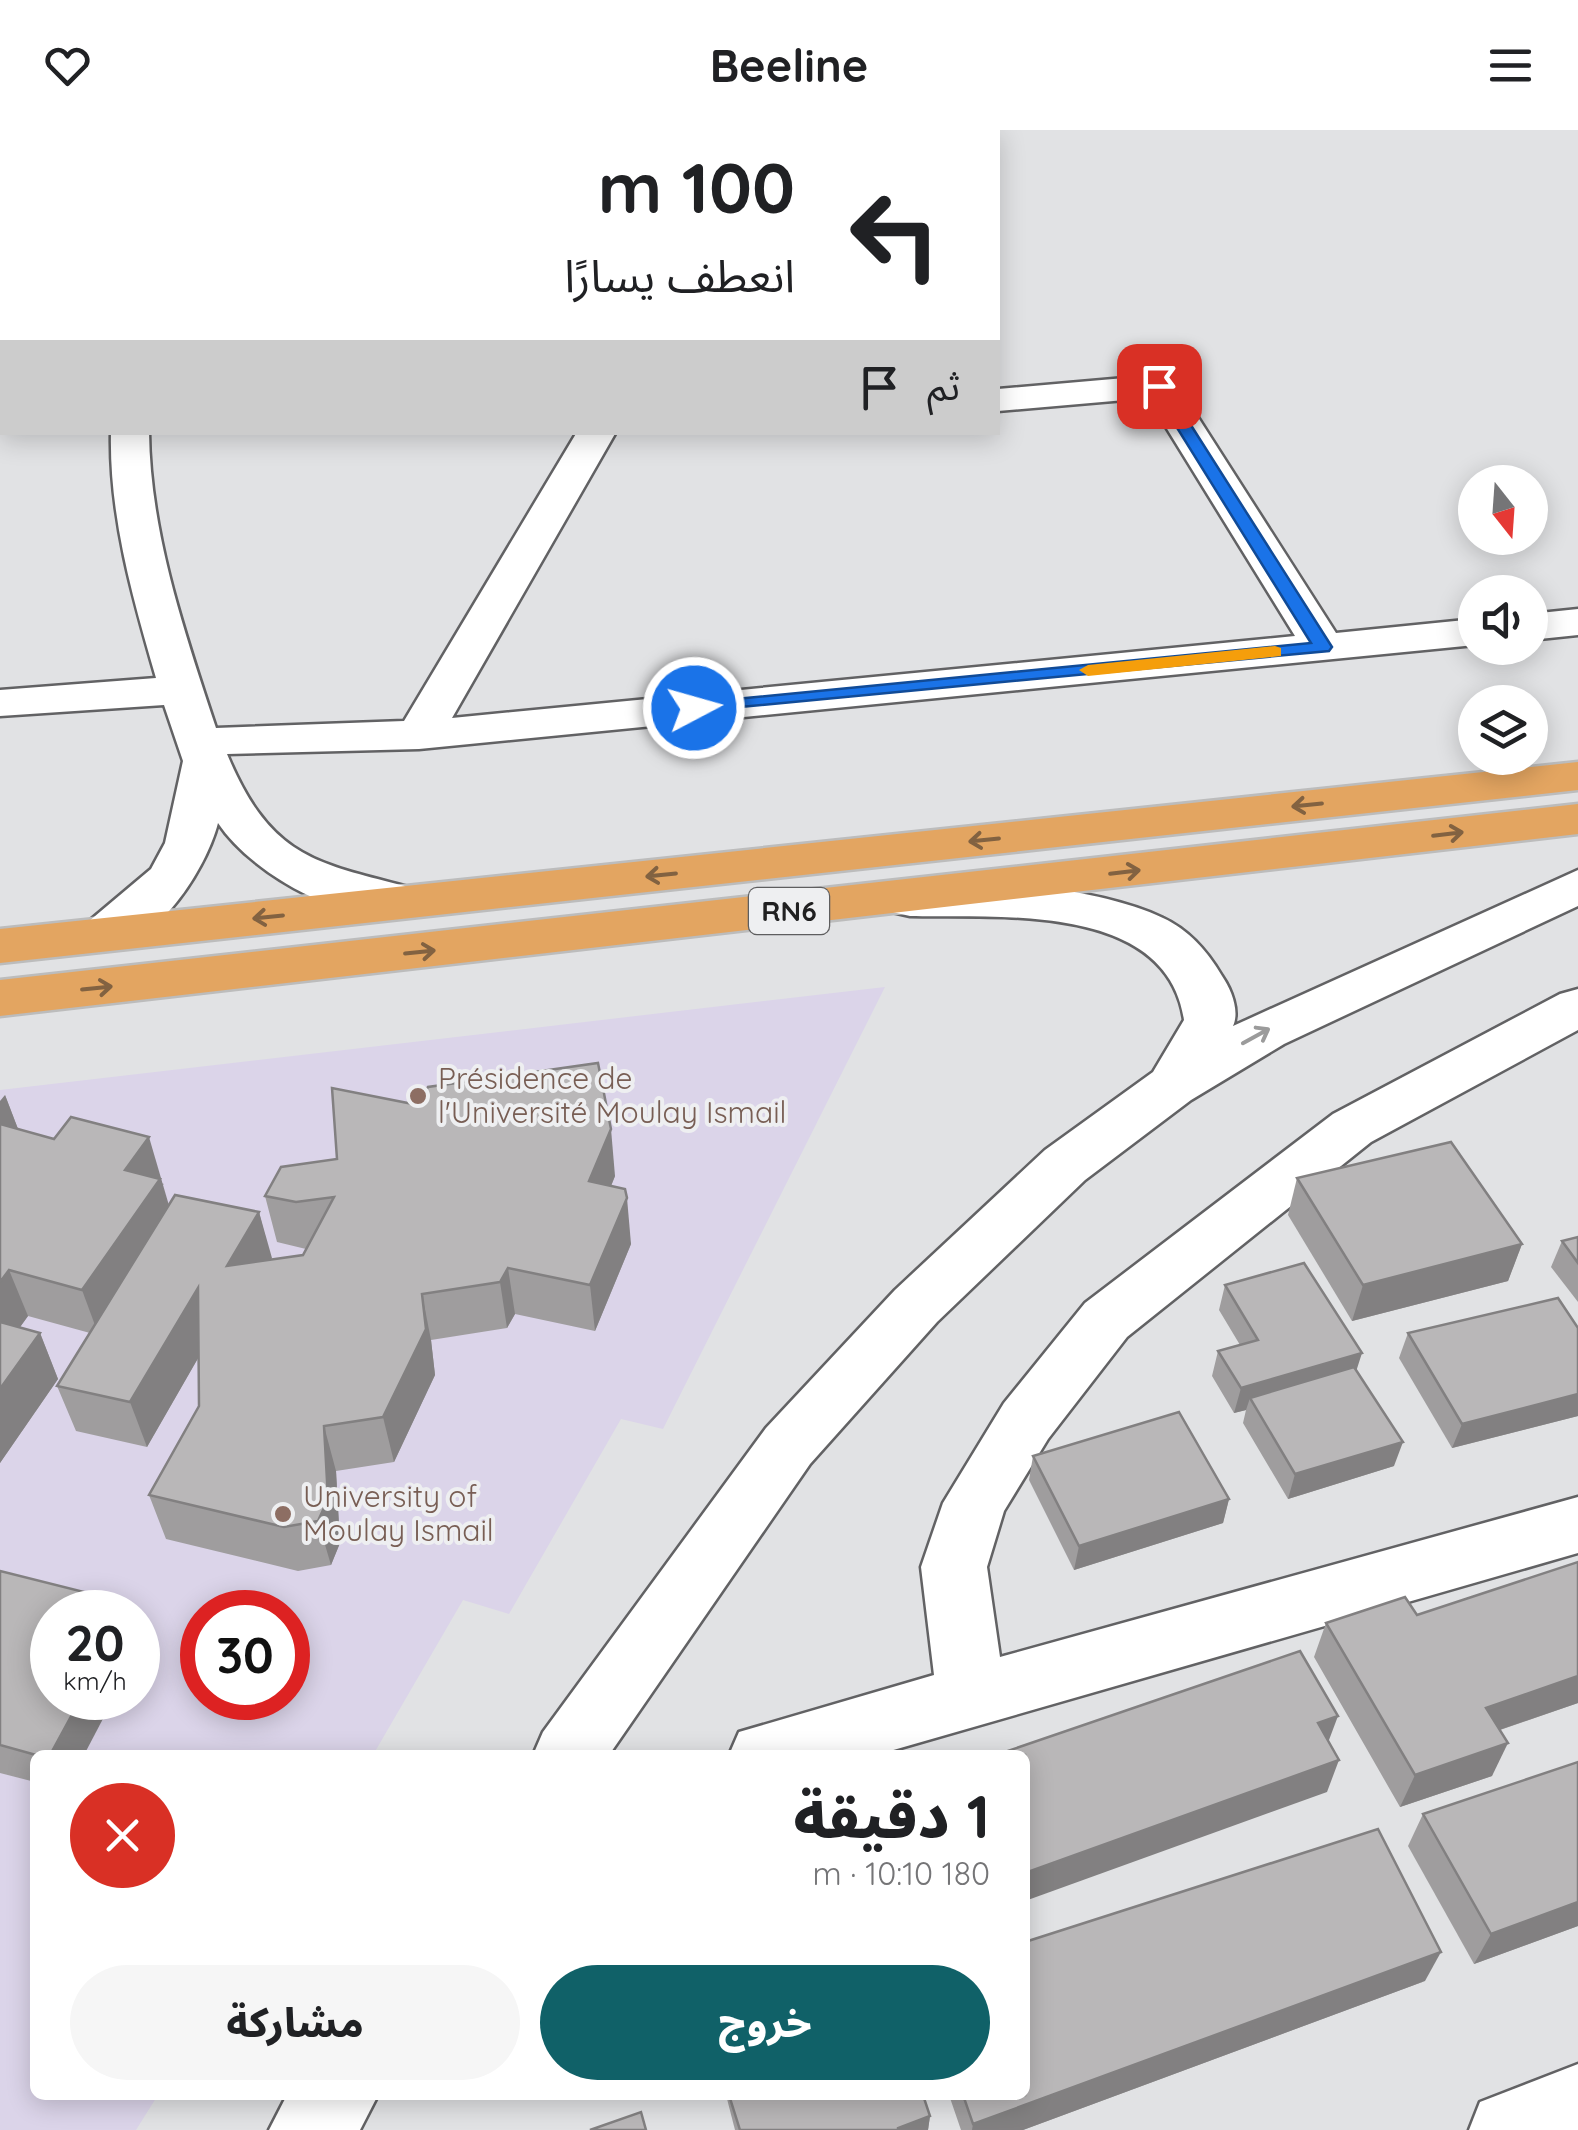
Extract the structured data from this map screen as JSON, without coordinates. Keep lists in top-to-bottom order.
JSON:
{
  "streets": {
    "highway": ["RN6"]
  },
  "places": ["Présidence de l'Université Moulay Ismail", "University of Moulay Ismail"],
  "north": "bottom",
  "page": {
    "header": "Beeline",
    "turn": ["100 m", "انعطف يسارًا"],
    "then": "ثم",
    "speed": "20 km/h",
    "limit": "30",
    "heading": ["1 دقيقة", "180 m · 10:10"],
    "buttons": ["خروج", "مشاركة"]
  }
}
